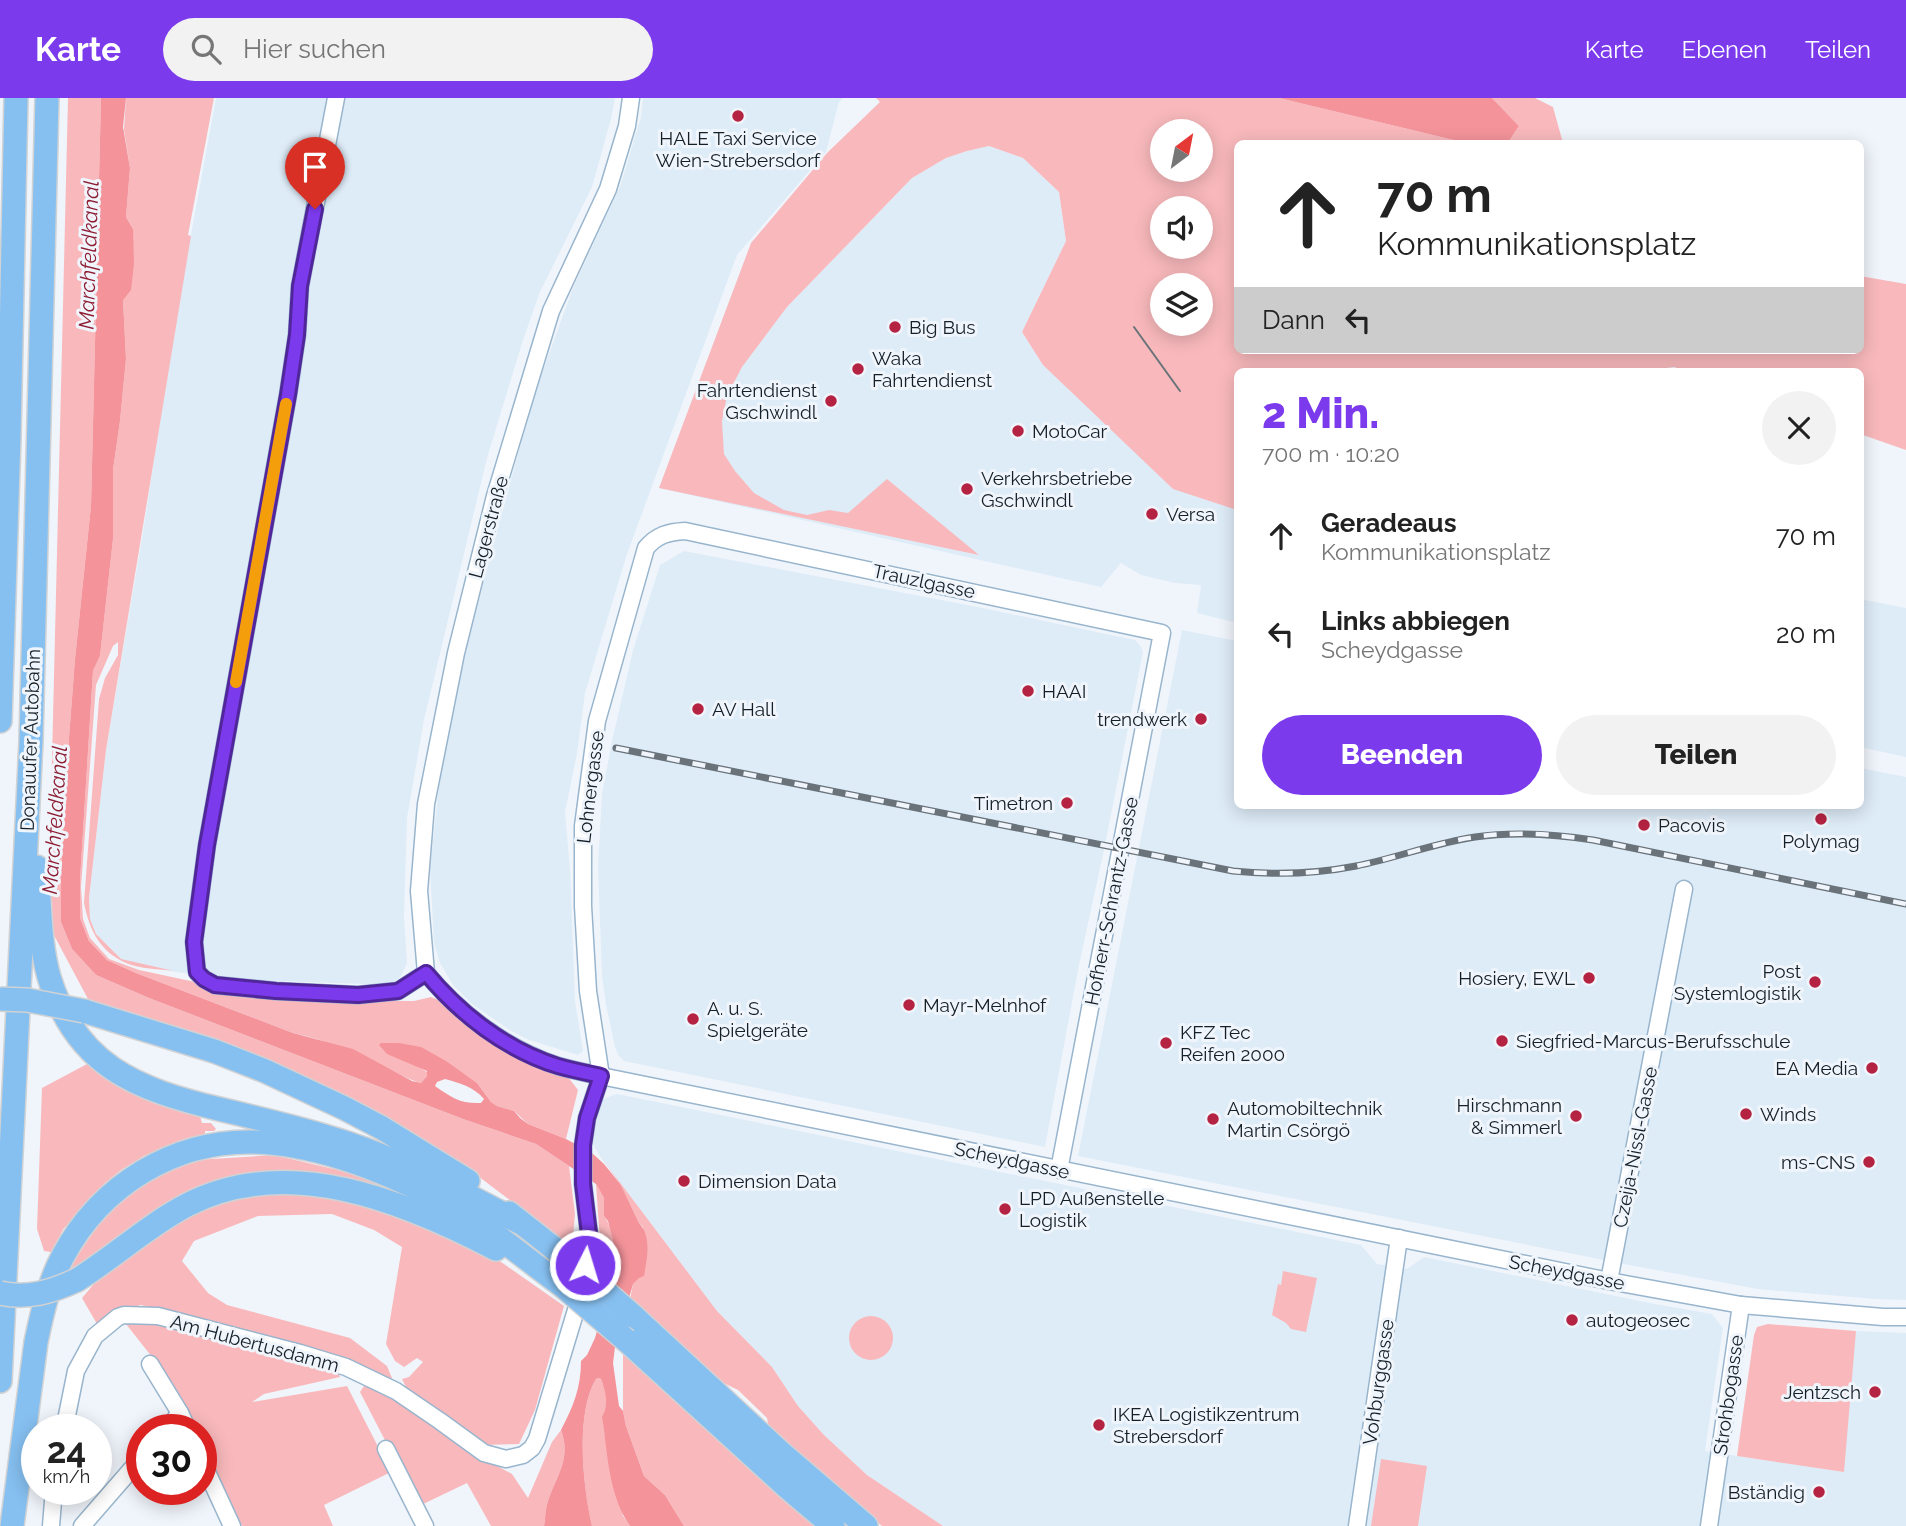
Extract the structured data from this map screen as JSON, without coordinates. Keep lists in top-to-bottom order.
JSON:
{
  "streets": {
    "highway": ["Donauufer Autobahn"],
    "street": [
      "Lagerstraße",
      "Trauzlgasse",
      "Lohnergasse",
      "Hofherr-Schrantz-Gasse",
      "Czeija-Nissl-Gasse",
      "Scheydgasse",
      "Am Hubertusdamm",
      "Vohburggasse",
      "Strohbogasse"
    ]
  },
  "crossings": [
    ["Lagerstraße", "Scheydgasse"],
    ["Trauzlgasse", "Lohnergasse"],
    ["Trauzlgasse", "Hofherr-Schrantz-Gasse"],
    ["Lohnergasse", "Scheydgasse"],
    ["Lohnergasse", "Am Hubertusdamm"],
    ["Hofherr-Schrantz-Gasse", "Scheydgasse"],
    ["Czeija-Nissl-Gasse", "Scheydgasse"],
    ["Scheydgasse", "Am Hubertusdamm"],
    ["Scheydgasse", "Vohburggasse"],
    ["Scheydgasse", "Strohbogasse"]
  ],
  "water": ["Marchfeldkanal"],
  "places": [
    "HALE Taxi Service Wien-Strebersdorf",
    "Big Bus",
    "Waka Fahrtendienst",
    "Fahrtendienst Gschwindl",
    "MotoCar",
    "Verkehrsbetriebe Gschwindl",
    "Versa",
    "HAAI",
    "AV Hall",
    "trendwerk",
    "Timetron",
    "Polymag",
    "Pacovis",
    "Hosiery, EWL",
    "Post Systemlogistik",
    "Mayr-Melnhof",
    "A. u. S. Spielgeräte",
    "Siegfried-Marcus-Berufsschule",
    "KFZ Tec Reifen 2000",
    "EA Media",
    "Winds",
    "Hirschmann & Simmerl",
    "Automobiltechnik Martin Csörgö",
    "ms-CNS",
    "Dimension Data",
    "LPD Außenstelle Logistik",
    "autogeosec",
    "Jentzsch",
    "IKEA Logistikzentrum Strebersdorf",
    "Bständig"
  ],
  "north": "top right",
  "page": {
    "header": "Karte",
    "search": "Hier suchen",
    "nav": ["Karte", "Ebenen", "Teilen"],
    "turn": ["70 m", "Kommunikationsplatz"],
    "then": "Dann",
    "heading": ["2 Min.", "700 m · 10:20"],
    "list": [
      {
        "name": "Geradeaus",
        "note": "Kommunikationsplatz",
        "value": "70 m"
      },
      {
        "name": "Links abbiegen",
        "note": "Scheydgasse",
        "value": "20 m"
      }
    ],
    "buttons": ["Beenden", "Teilen"],
    "speed": "24 km/h",
    "limit": "30"
  }
}
